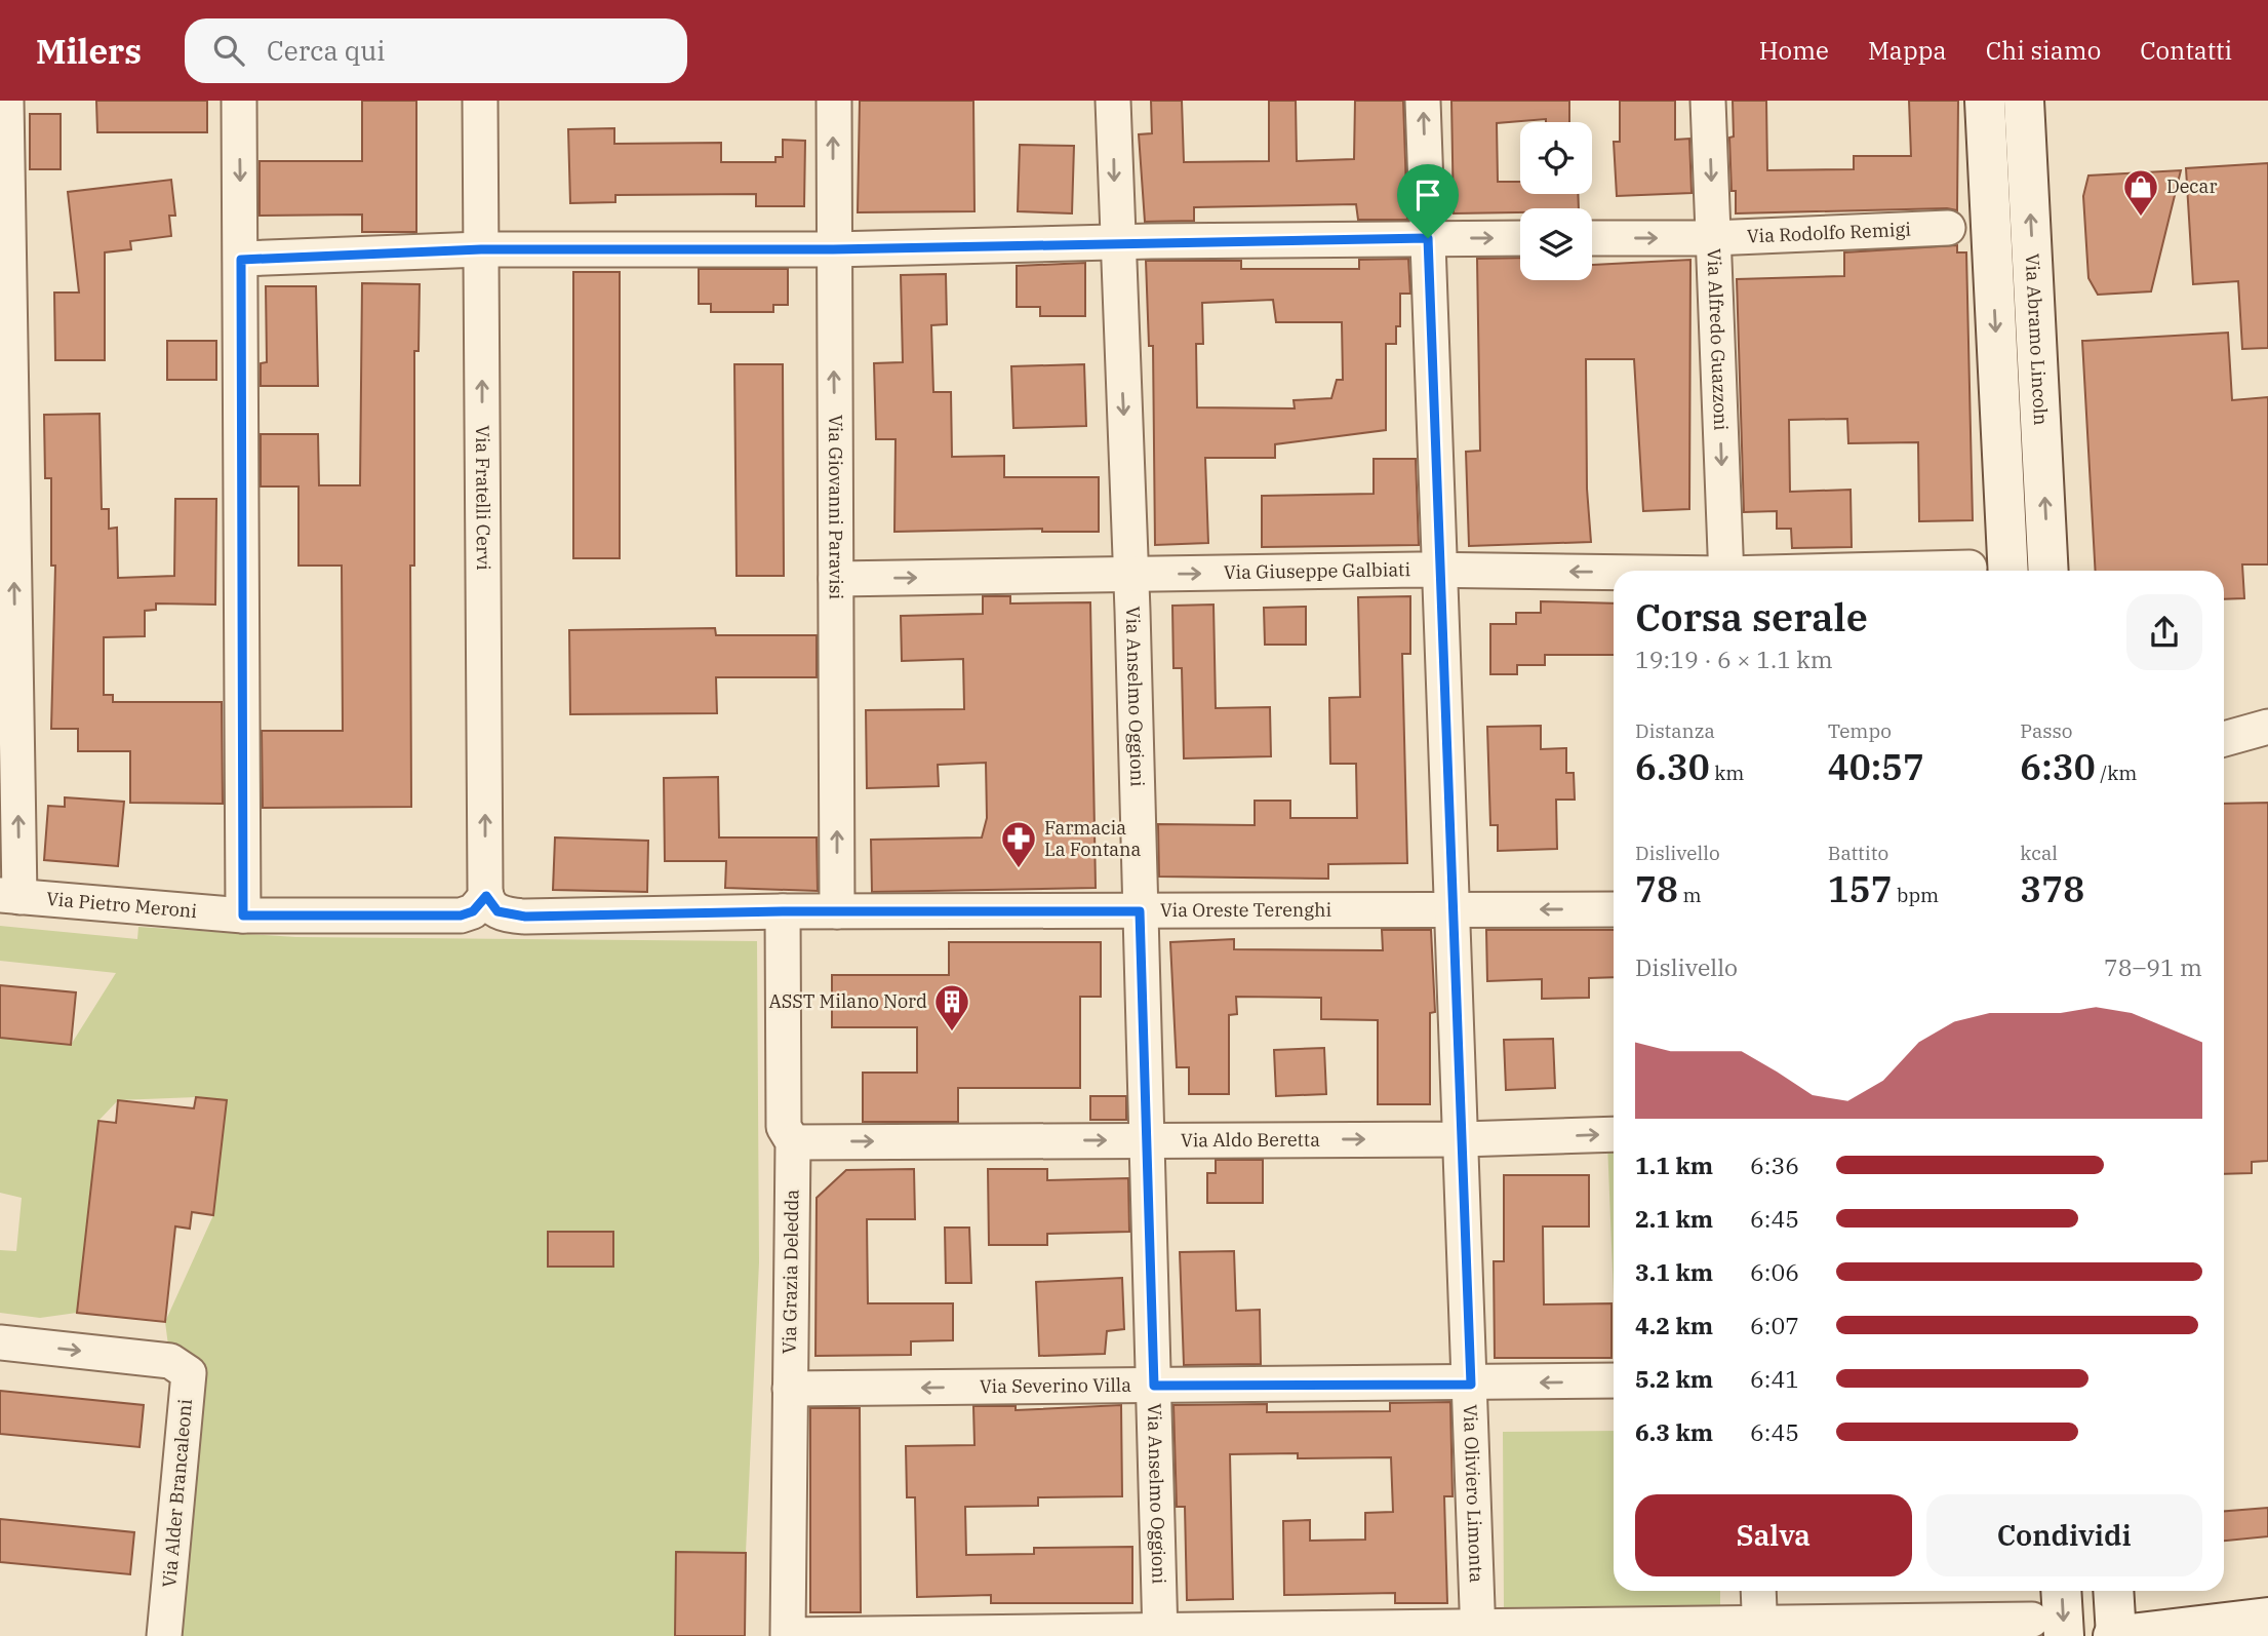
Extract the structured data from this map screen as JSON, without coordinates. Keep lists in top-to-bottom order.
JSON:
{
  "streets": {
    "main road": ["Via Abramo Lincoln"],
    "street": [
      "Via Rodolfo Remigi",
      "Via Alfredo Guazzoni",
      "Via Fratelli Cervi",
      "Via Giovanni Paravisi",
      "Via Giuseppe Galbiati",
      "Via Anselmo Oggioni",
      "Via Pietro Meroni",
      "Via Oreste Terenghi",
      "Via Aldo Beretta",
      "Via Grazia Deledda",
      "Via Severino Villa",
      "Via Alder Brancaleoni",
      "Via Oliviero Limonta"
    ]
  },
  "crossings": [
    ["Via Rodolfo Remigi", "Via Alfredo Guazzoni"],
    ["Via Fratelli Cervi", "Via Oreste Terenghi"],
    ["Via Giovanni Paravisi", "Via Giuseppe Galbiati"],
    ["Via Giovanni Paravisi", "Via Oreste Terenghi"],
    ["Via Giuseppe Galbiati", "Via Anselmo Oggioni"],
    ["Via Giuseppe Galbiati", "Via Oliviero Limonta"],
    ["Via Anselmo Oggioni", "Via Oreste Terenghi"],
    ["Via Anselmo Oggioni", "Via Aldo Beretta"],
    ["Via Anselmo Oggioni", "Via Severino Villa"],
    ["Via Oreste Terenghi", "Via Grazia Deledda"],
    ["Via Oreste Terenghi", "Via Oliviero Limonta"],
    ["Via Aldo Beretta", "Via Grazia Deledda"],
    ["Via Aldo Beretta", "Via Oliviero Limonta"],
    ["Via Grazia Deledda", "Via Severino Villa"],
    ["Via Severino Villa", "Via Oliviero Limonta"]
  ],
  "one_way": ["Via Alfredo Guazzoni", "Via Giovanni Paravisi", "Via Aldo Beretta"],
  "places": {
    "shop": ["Decar"],
    "pharmacy": ["Farmacia La Fontana"],
    "building": ["ASST Milano Nord"]
  },
  "page": {
    "header": "Milers",
    "search": "Cerca qui",
    "nav": [
      "Home",
      "Mappa",
      "Chi siamo",
      "Contatti"
    ],
    "heading": ["Corsa serale", "19:19 · 6 × 1.1 km"],
    "stats": [
      ["Distanza", "6.30 km"],
      ["Tempo", "40:57"],
      ["Passo", "6:30 /km"],
      ["Dislivello", "78 m"],
      ["Battito", "157 bpm"],
      ["kcal", "378"]
    ],
    "chart": ["Dislivello", "78–91 m"],
    "list": [
      {
        "name": "1.1 km",
        "note": "6:36"
      },
      {
        "name": "2.1 km",
        "note": "6:45"
      },
      {
        "name": "3.1 km",
        "note": "6:06"
      },
      {
        "name": "4.2 km",
        "note": "6:07"
      },
      {
        "name": "5.2 km",
        "note": "6:41"
      },
      {
        "name": "6.3 km",
        "note": "6:45"
      }
    ],
    "buttons": ["Salva", "Condividi"]
  }
}
